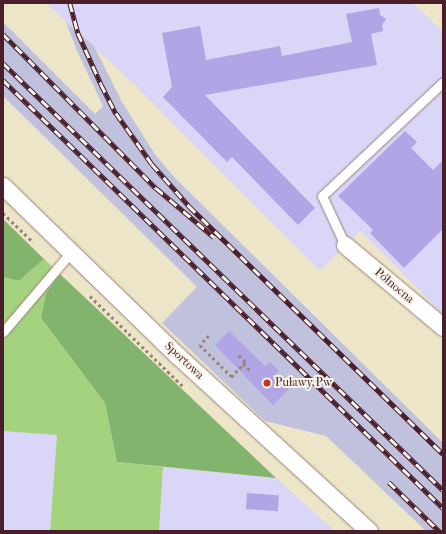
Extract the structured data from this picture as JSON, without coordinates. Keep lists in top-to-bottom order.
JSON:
{
  "streets": {
    "street": ["Północna", "Sportowa"]
  },
  "places": ["Puławy Pw"]
}
